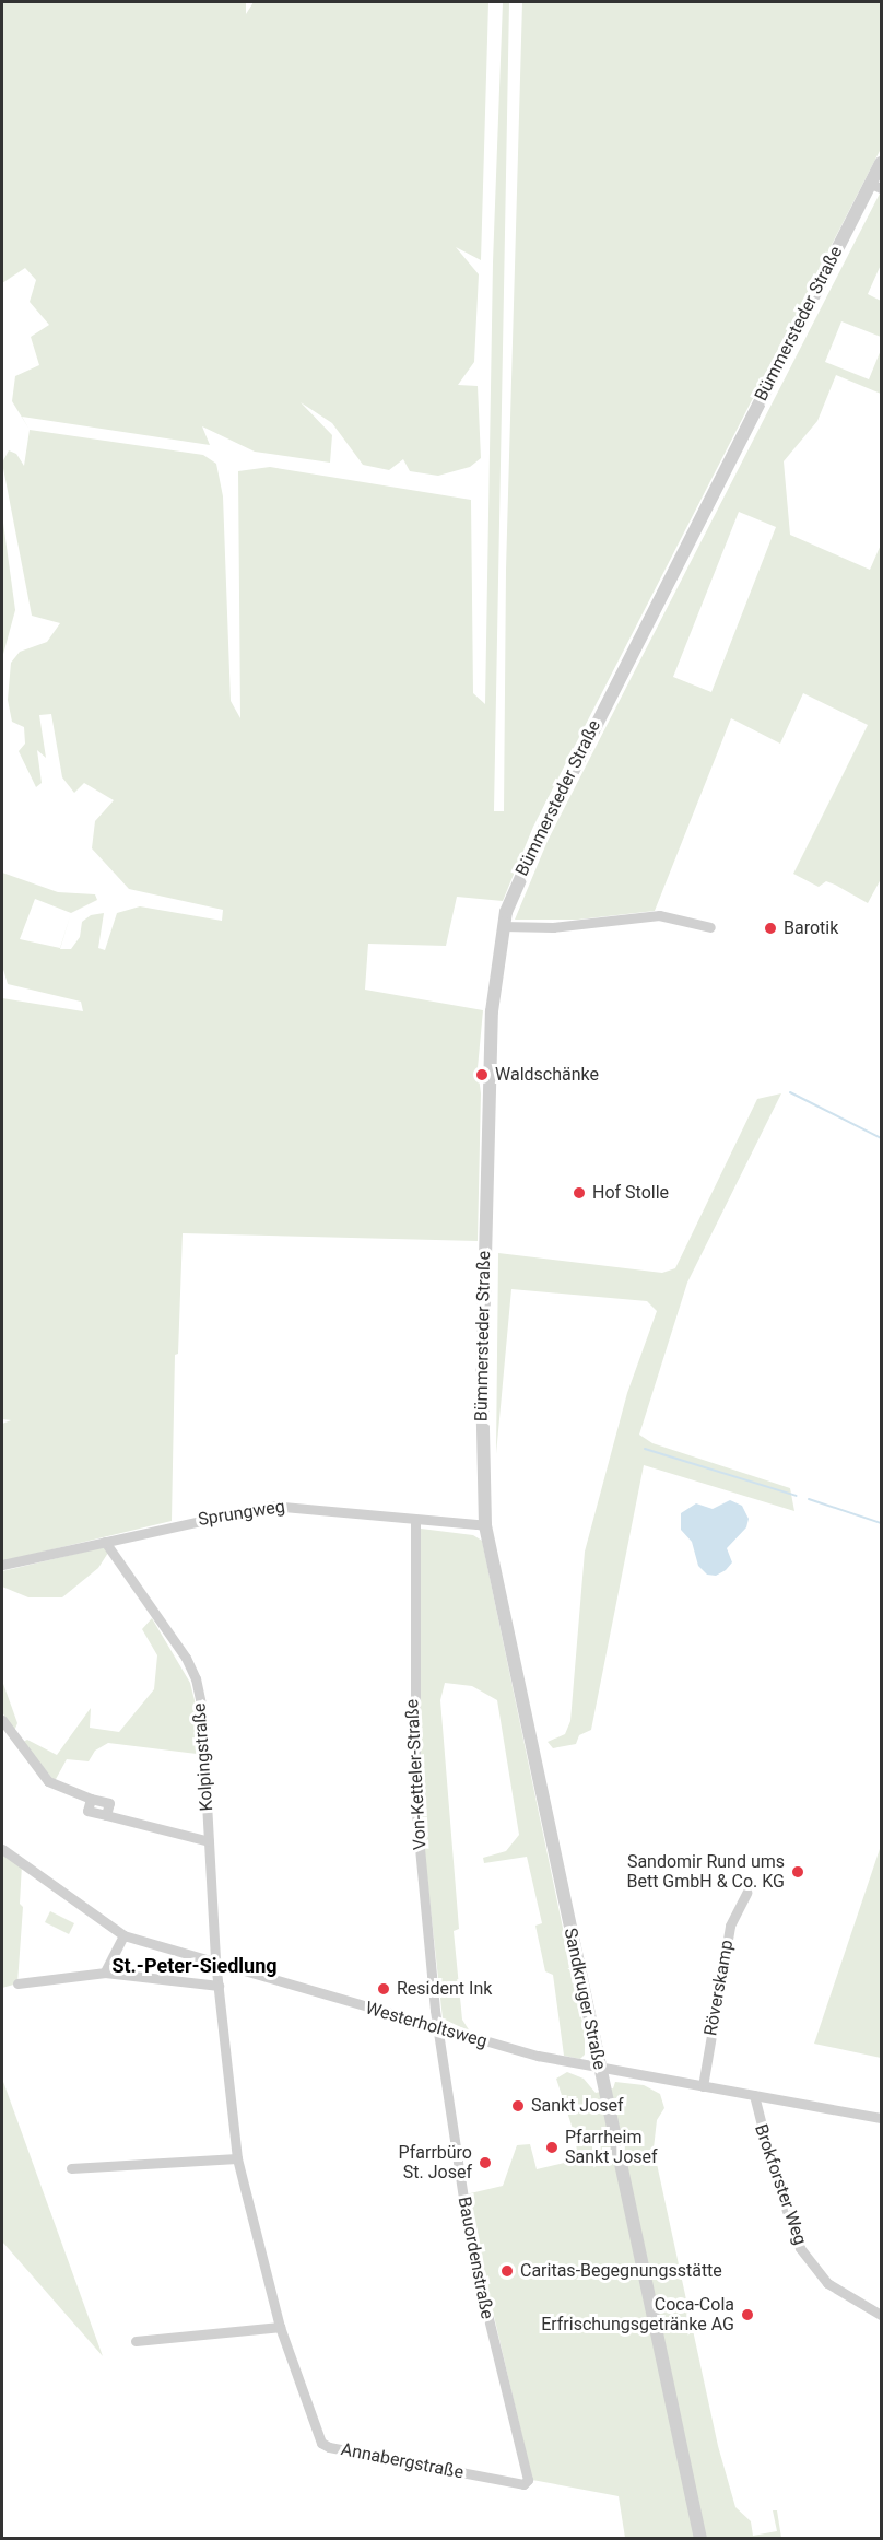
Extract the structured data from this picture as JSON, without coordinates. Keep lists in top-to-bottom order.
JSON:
{
  "streets": {
    "street": [
      "Bümmersteder Straße",
      "Sprungweg",
      "Kolpingstraße",
      "Von-Ketteler-Straße",
      "Röverskamp",
      "Sandkruger Straße",
      "Westerholtsweg",
      "Brokforster Weg",
      "Bauordenstraße",
      "Annabergstraße"
    ]
  },
  "crossings": [
    ["Bümmersteder Straße", "Sandkruger Straße"],
    ["Sprungweg", "Kolpingstraße"],
    ["Sprungweg", "Von-Ketteler-Straße"],
    ["Sprungweg", "Sandkruger Straße"],
    ["Kolpingstraße", "Westerholtsweg"],
    ["Kolpingstraße", "Annabergstraße"],
    ["Von-Ketteler-Straße", "Westerholtsweg"],
    ["Von-Ketteler-Straße", "Bauordenstraße"],
    ["Röverskamp", "Westerholtsweg"],
    ["Sandkruger Straße", "Westerholtsweg"],
    ["Westerholtsweg", "Brokforster Weg"],
    ["Westerholtsweg", "Bauordenstraße"],
    ["Westerholtsweg", "Annabergstraße"],
    ["Bauordenstraße", "Annabergstraße"]
  ],
  "districts": ["St.-Peter-Siedlung"],
  "places": [
    "Barotik",
    "Waldschänke",
    "Hof Stolle",
    "Sandomir Rund ums Bett GmbH & Co. KG",
    "Resident Ink",
    "Sankt Josef",
    "Pfarrheim Sankt Josef",
    "Pfarrbüro St. Josef",
    "Caritas-Begegnungsstätte",
    "Coca-Cola Erfrischungsgetränke AG"
  ]
}
